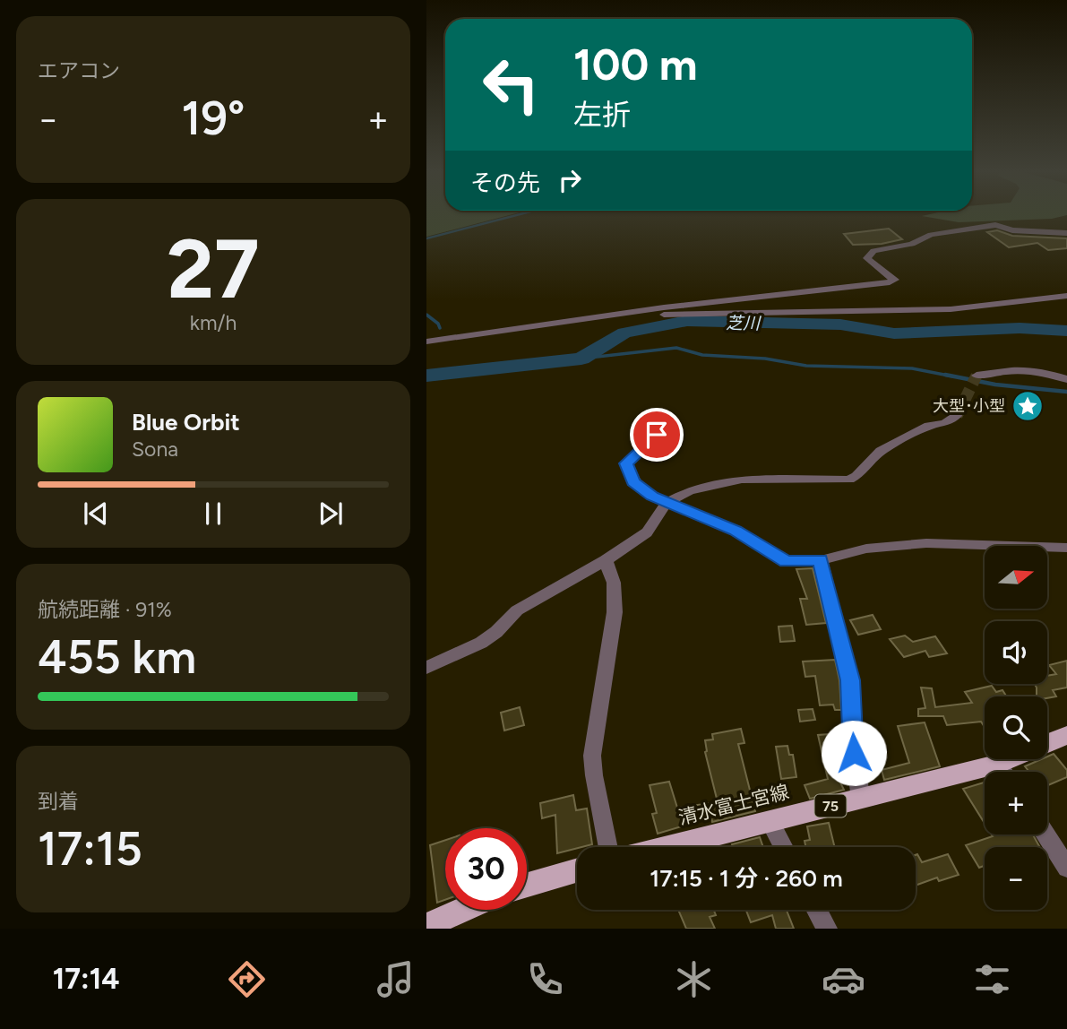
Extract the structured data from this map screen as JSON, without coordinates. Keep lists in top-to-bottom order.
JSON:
{
  "streets": {
    "main road": ["清水富士宮線", "75"]
  },
  "water": ["芝川"],
  "places": {
    "place": ["大型･小型"]
  },
  "north": "right",
  "page": {
    "tile": [
      "エアコン",
      ["27", "km/h"],
      ["航続距離 · 91%", "455 km"],
      ["到着", "17:15"]
    ],
    "turn": ["100 m", "左折"],
    "heat": ["−", "19°", "+"],
    "then": "その先",
    "song": ["Blue Orbit", "Sona"],
    "map_buttons": ["+", "−"],
    "limit": "30",
    "trip": "17:15 · 1 分 · 260 m",
    "tabs": "17:14"
  }
}
